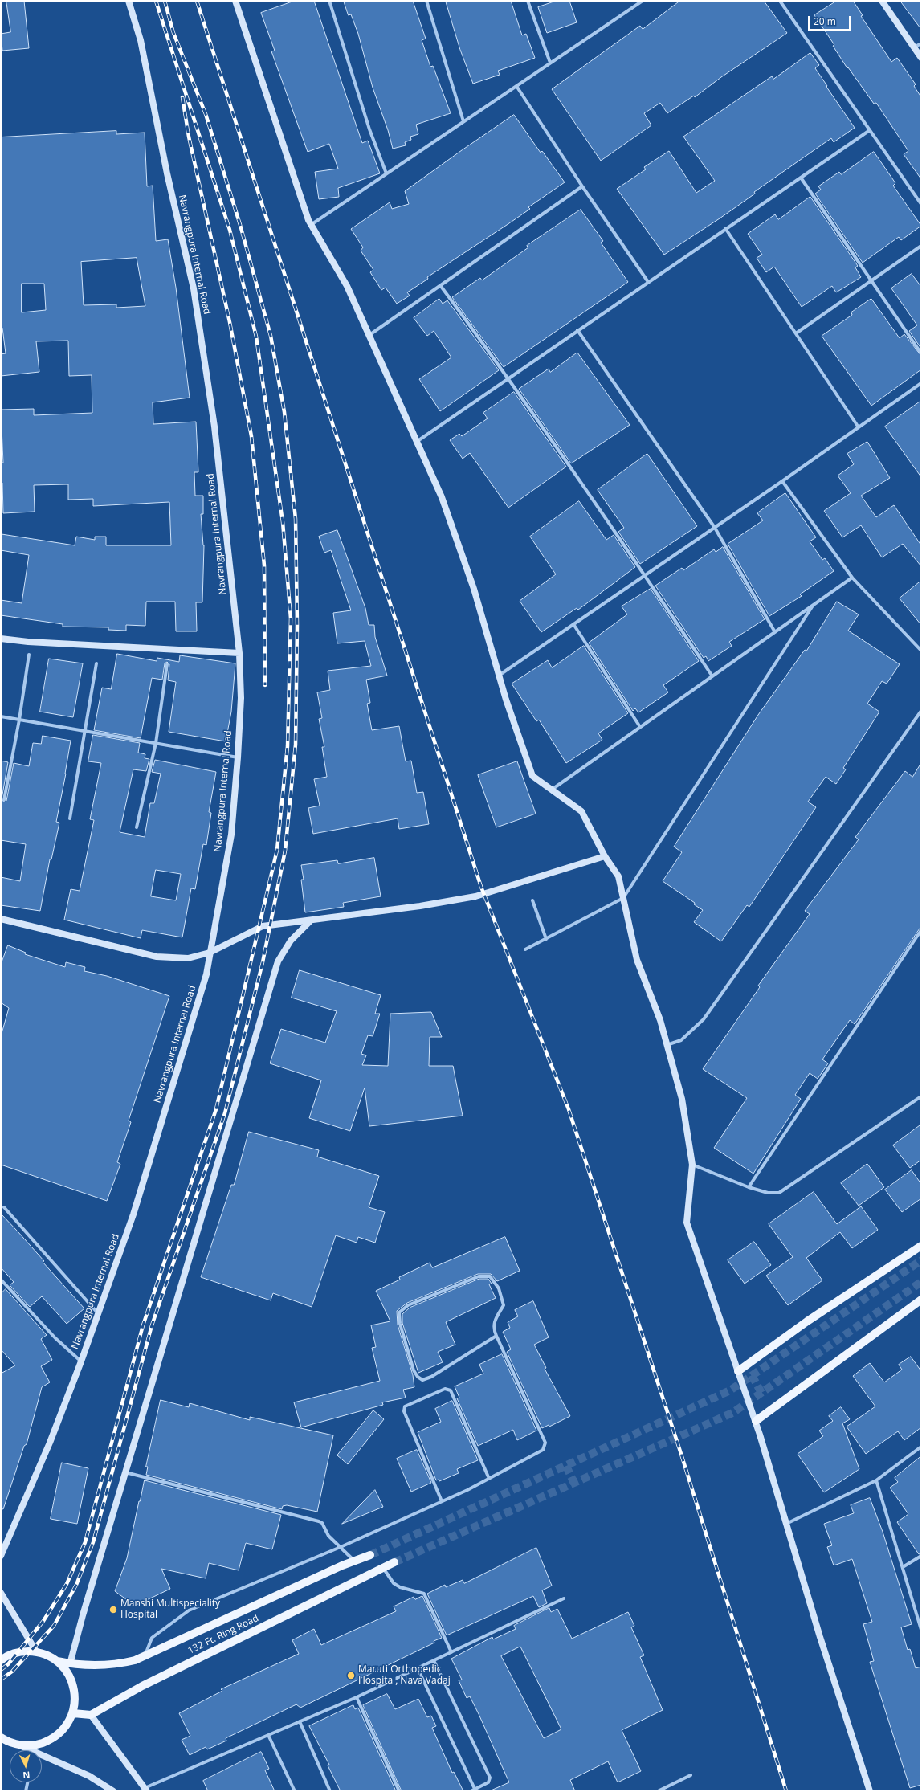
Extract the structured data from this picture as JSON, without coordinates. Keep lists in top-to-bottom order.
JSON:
{
  "streets": {
    "main road": ["132 Ft. Ring Road"],
    "street": ["Navrangpura Internal Road"]
  },
  "places": ["Manshi Multispeciality Hospital", "Maruti Orthopedic Hospital, Nava Vadaj"],
  "scale_bar": "20 m",
  "north": "bottom"
}
